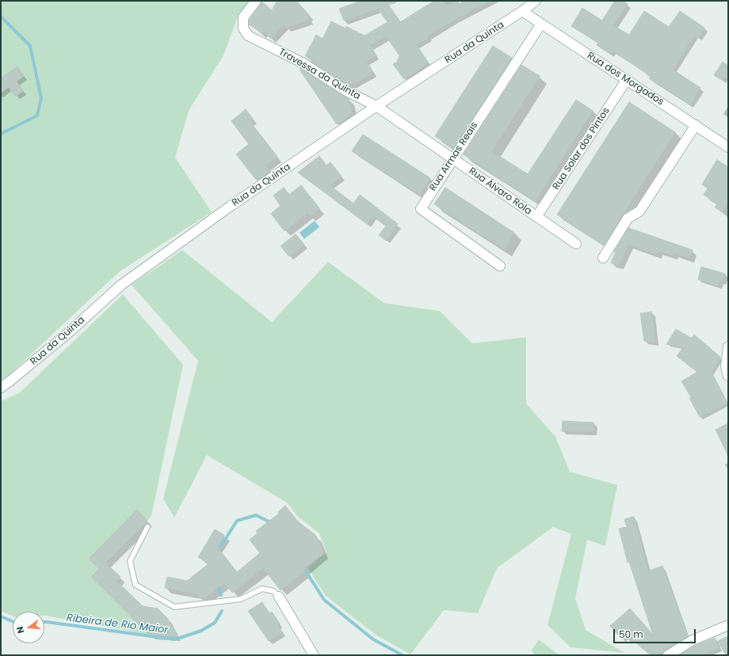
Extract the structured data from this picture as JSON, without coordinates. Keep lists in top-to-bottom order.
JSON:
{
  "streets": {
    "street": [
      "Rua da Quinta",
      "Travessa da Quinta",
      "Rua dos Morgados",
      "Rua Solar dos Pintos",
      "Rua Armas Reais",
      "Rua Álvaro Rola"
    ]
  },
  "crossings": [
    ["Rua da Quinta", "Travessa da Quinta"],
    ["Rua da Quinta", "Rua dos Morgados"],
    ["Rua da Quinta", "Rua Álvaro Rola"],
    ["Travessa da Quinta", "Rua Álvaro Rola"],
    ["Rua dos Morgados", "Rua Solar dos Pintos"],
    ["Rua dos Morgados", "Rua Armas Reais"],
    ["Rua Solar dos Pintos", "Rua Álvaro Rola"],
    ["Rua Armas Reais", "Rua Álvaro Rola"]
  ],
  "water": ["Ribeira de Rio Maior"],
  "scale_bar": "50 m",
  "north": "left"
}
